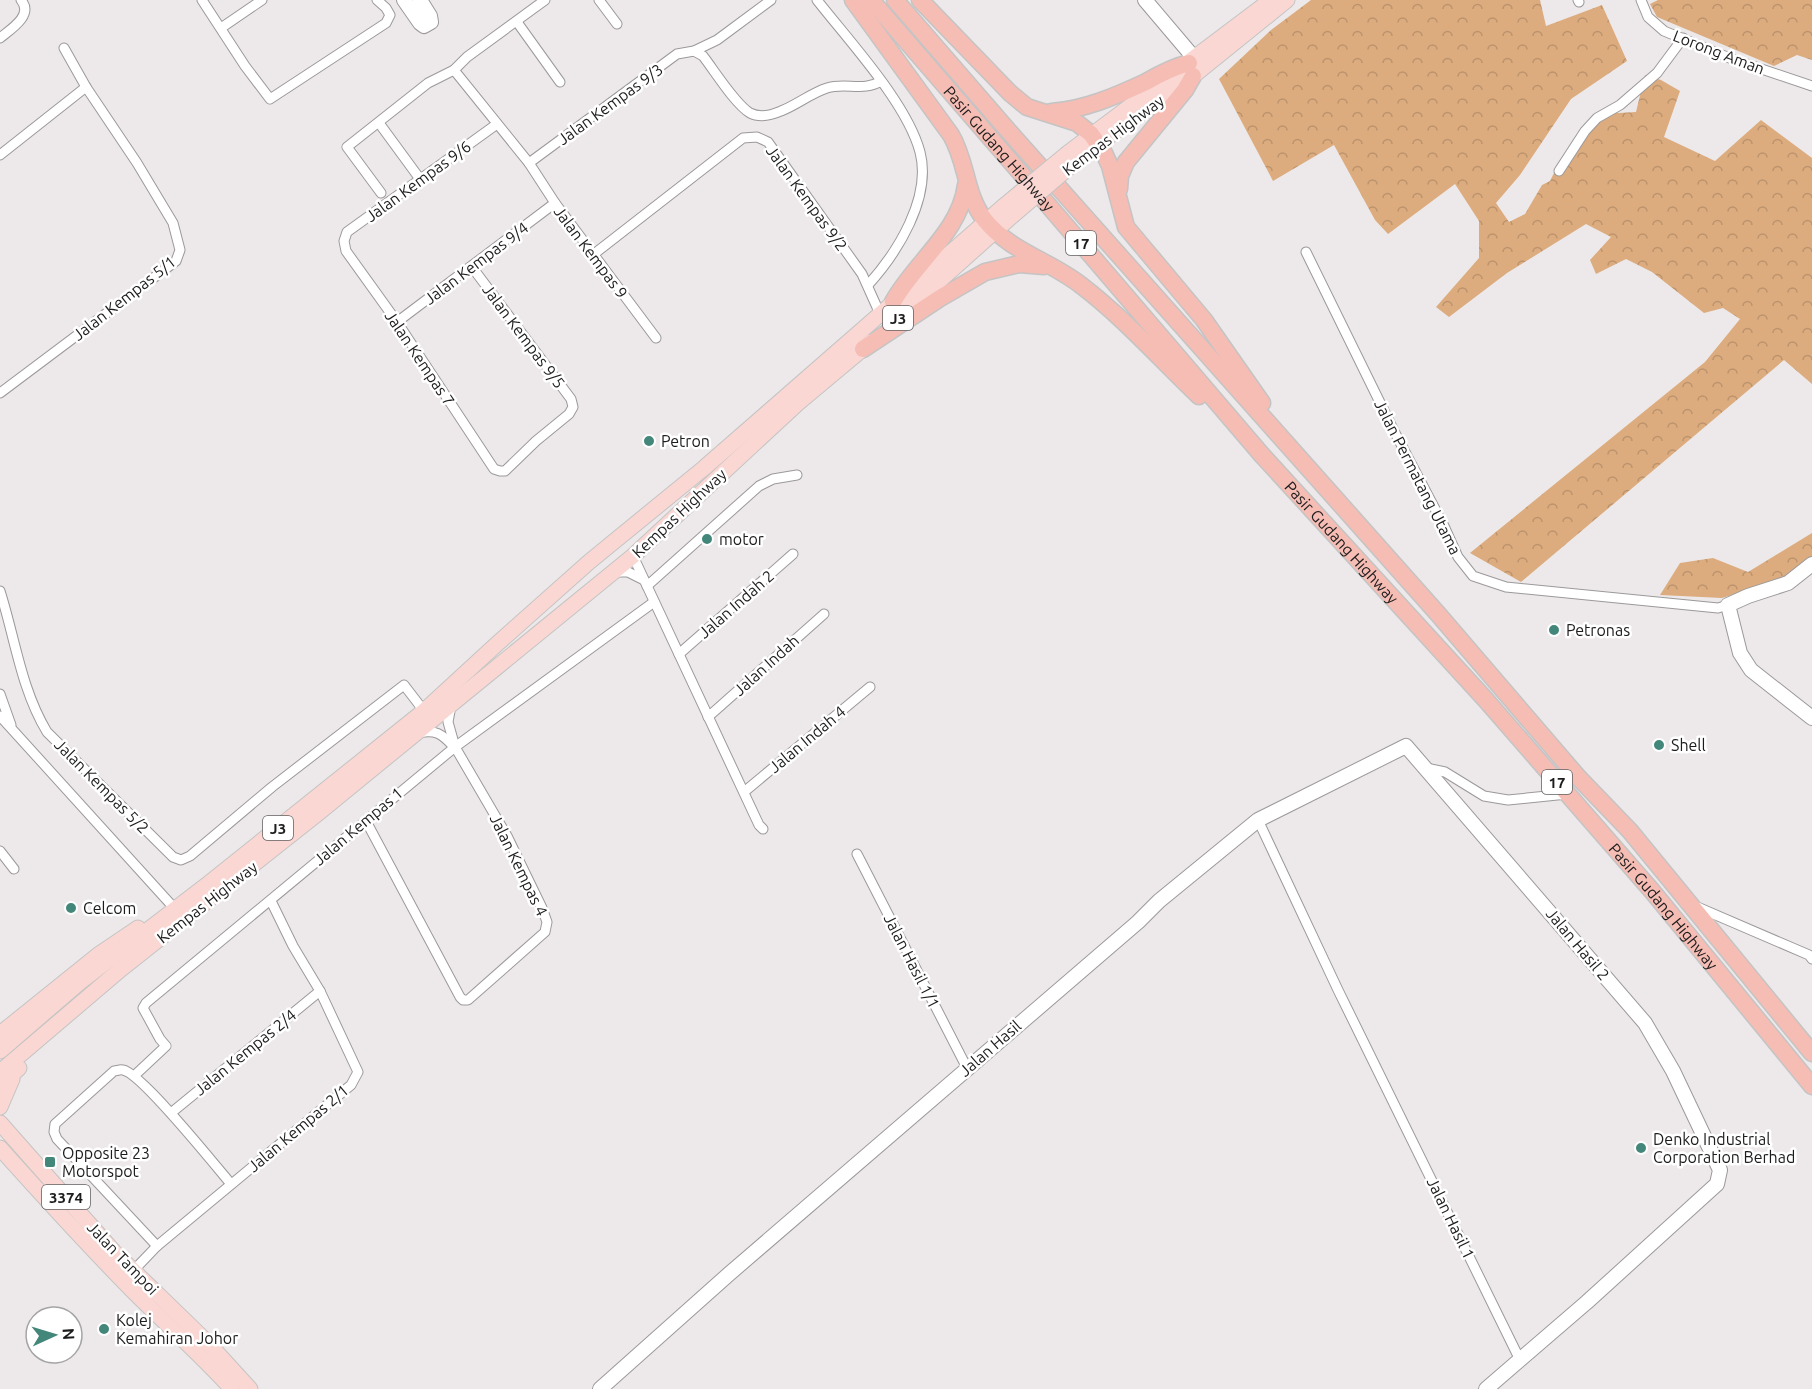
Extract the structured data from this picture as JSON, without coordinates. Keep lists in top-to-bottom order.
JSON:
{
  "streets": {
    "highway": ["Pasir Gudang Highway", "17"],
    "main road": [
      "Kempas Highway",
      "J3",
      "3374",
      "Jalan Tampoi"
    ],
    "street": [
      "Lorong Aman",
      "Jalan Kempas 9/3",
      "Jalan Kempas 9/6",
      "Jalan Kempas 9/2",
      "Jalan Kempas 9",
      "Jalan Kempas 9/4",
      "Jalan Kempas 5/1",
      "Jalan Kempas 9/5",
      "Jalan Kempas 7",
      "Jalan Permatang Utama",
      "Jalan Indah 2",
      "Jalan Indah",
      "Jalan Indah 4",
      "Jalan Kempas 5/2",
      "Jalan Kempas 1",
      "Jalan Kempas 4",
      "Jalan Hasil 2",
      "Jalan Hasil 1/1",
      "Jalan Hasil",
      "Jalan Kempas 2/4",
      "Jalan Kempas 2/1",
      "Jalan Hasil 1"
    ]
  },
  "crossings": [
    ["Jalan Kempas 9/3", "Jalan Kempas 9"],
    ["Kempas Highway", "Jalan Kempas 9/2"],
    ["Kempas Highway", "Jalan Kempas 5/2"],
    ["Jalan Kempas 9/6", "Jalan Kempas 9"],
    ["Jalan Kempas 9/6", "Jalan Kempas 7"],
    ["Jalan Kempas 9/2", "Jalan Kempas 9"],
    ["Jalan Kempas 9", "Jalan Kempas 9/4"],
    ["Jalan Kempas 9/4", "Jalan Kempas 9/5"],
    ["Jalan Kempas 9/4", "Jalan Kempas 7"],
    ["Jalan Kempas 9/5", "Jalan Kempas 7"],
    ["Jalan Kempas 1", "Jalan Kempas 4"],
    ["Jalan Kempas 1", "Jalan Kempas 2/1"],
    ["Jalan Hasil 2", "Jalan Hasil"],
    ["Jalan Hasil 2", "Jalan Hasil 1"],
    ["Jalan Hasil 1/1", "Jalan Hasil"],
    ["Jalan Hasil", "Jalan Hasil 1"],
    ["Jalan Kempas 2/4", "Jalan Kempas 2/1"],
    ["Jalan Kempas 2/1", "Jalan Tampoi"]
  ],
  "places": {
    "other": [
      "Petron",
      "motor",
      "Petronas",
      "Shell",
      "Celcom",
      "Denko Industrial Corporation Berhad",
      "Kolej Kemahiran Johor"
    ],
    "transit": ["Opposite 23 Motorspot"]
  },
  "north": "right"
}
